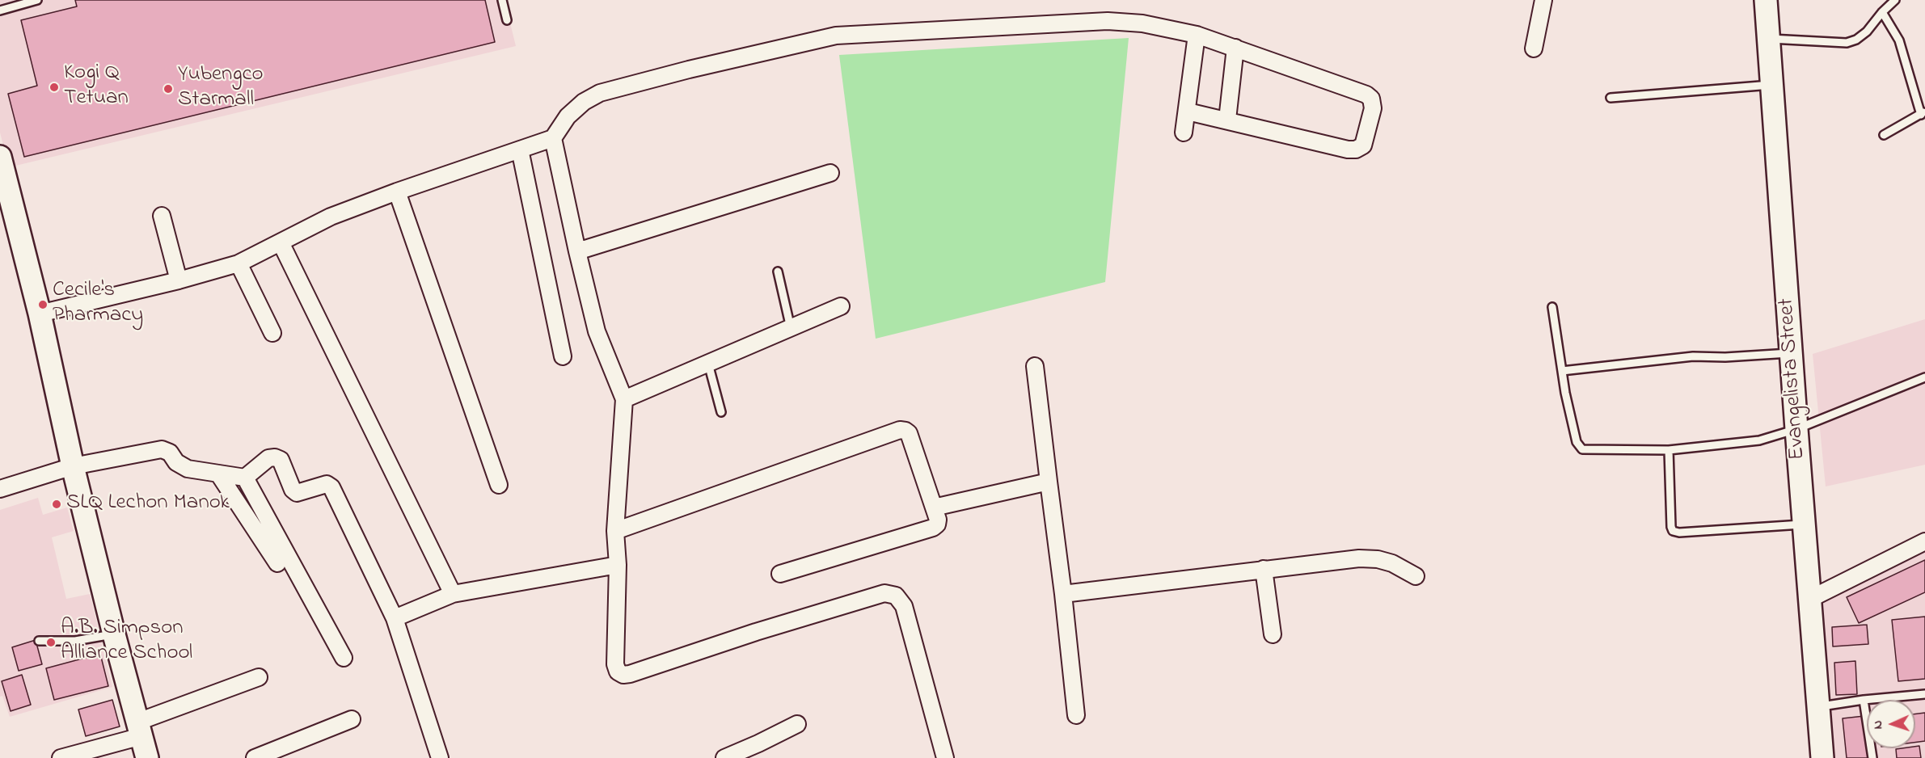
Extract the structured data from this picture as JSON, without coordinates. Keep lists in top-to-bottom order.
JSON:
{
  "streets": {
    "main road": ["Evangelista Street"]
  },
  "places": [
    "Kogi Q Tetuan",
    "Yubengco Starmall",
    "Cecile's Pharmacy",
    "SLQ Lechon Manok",
    "A.B. Simpson Alliance School"
  ],
  "north": "left"
}
